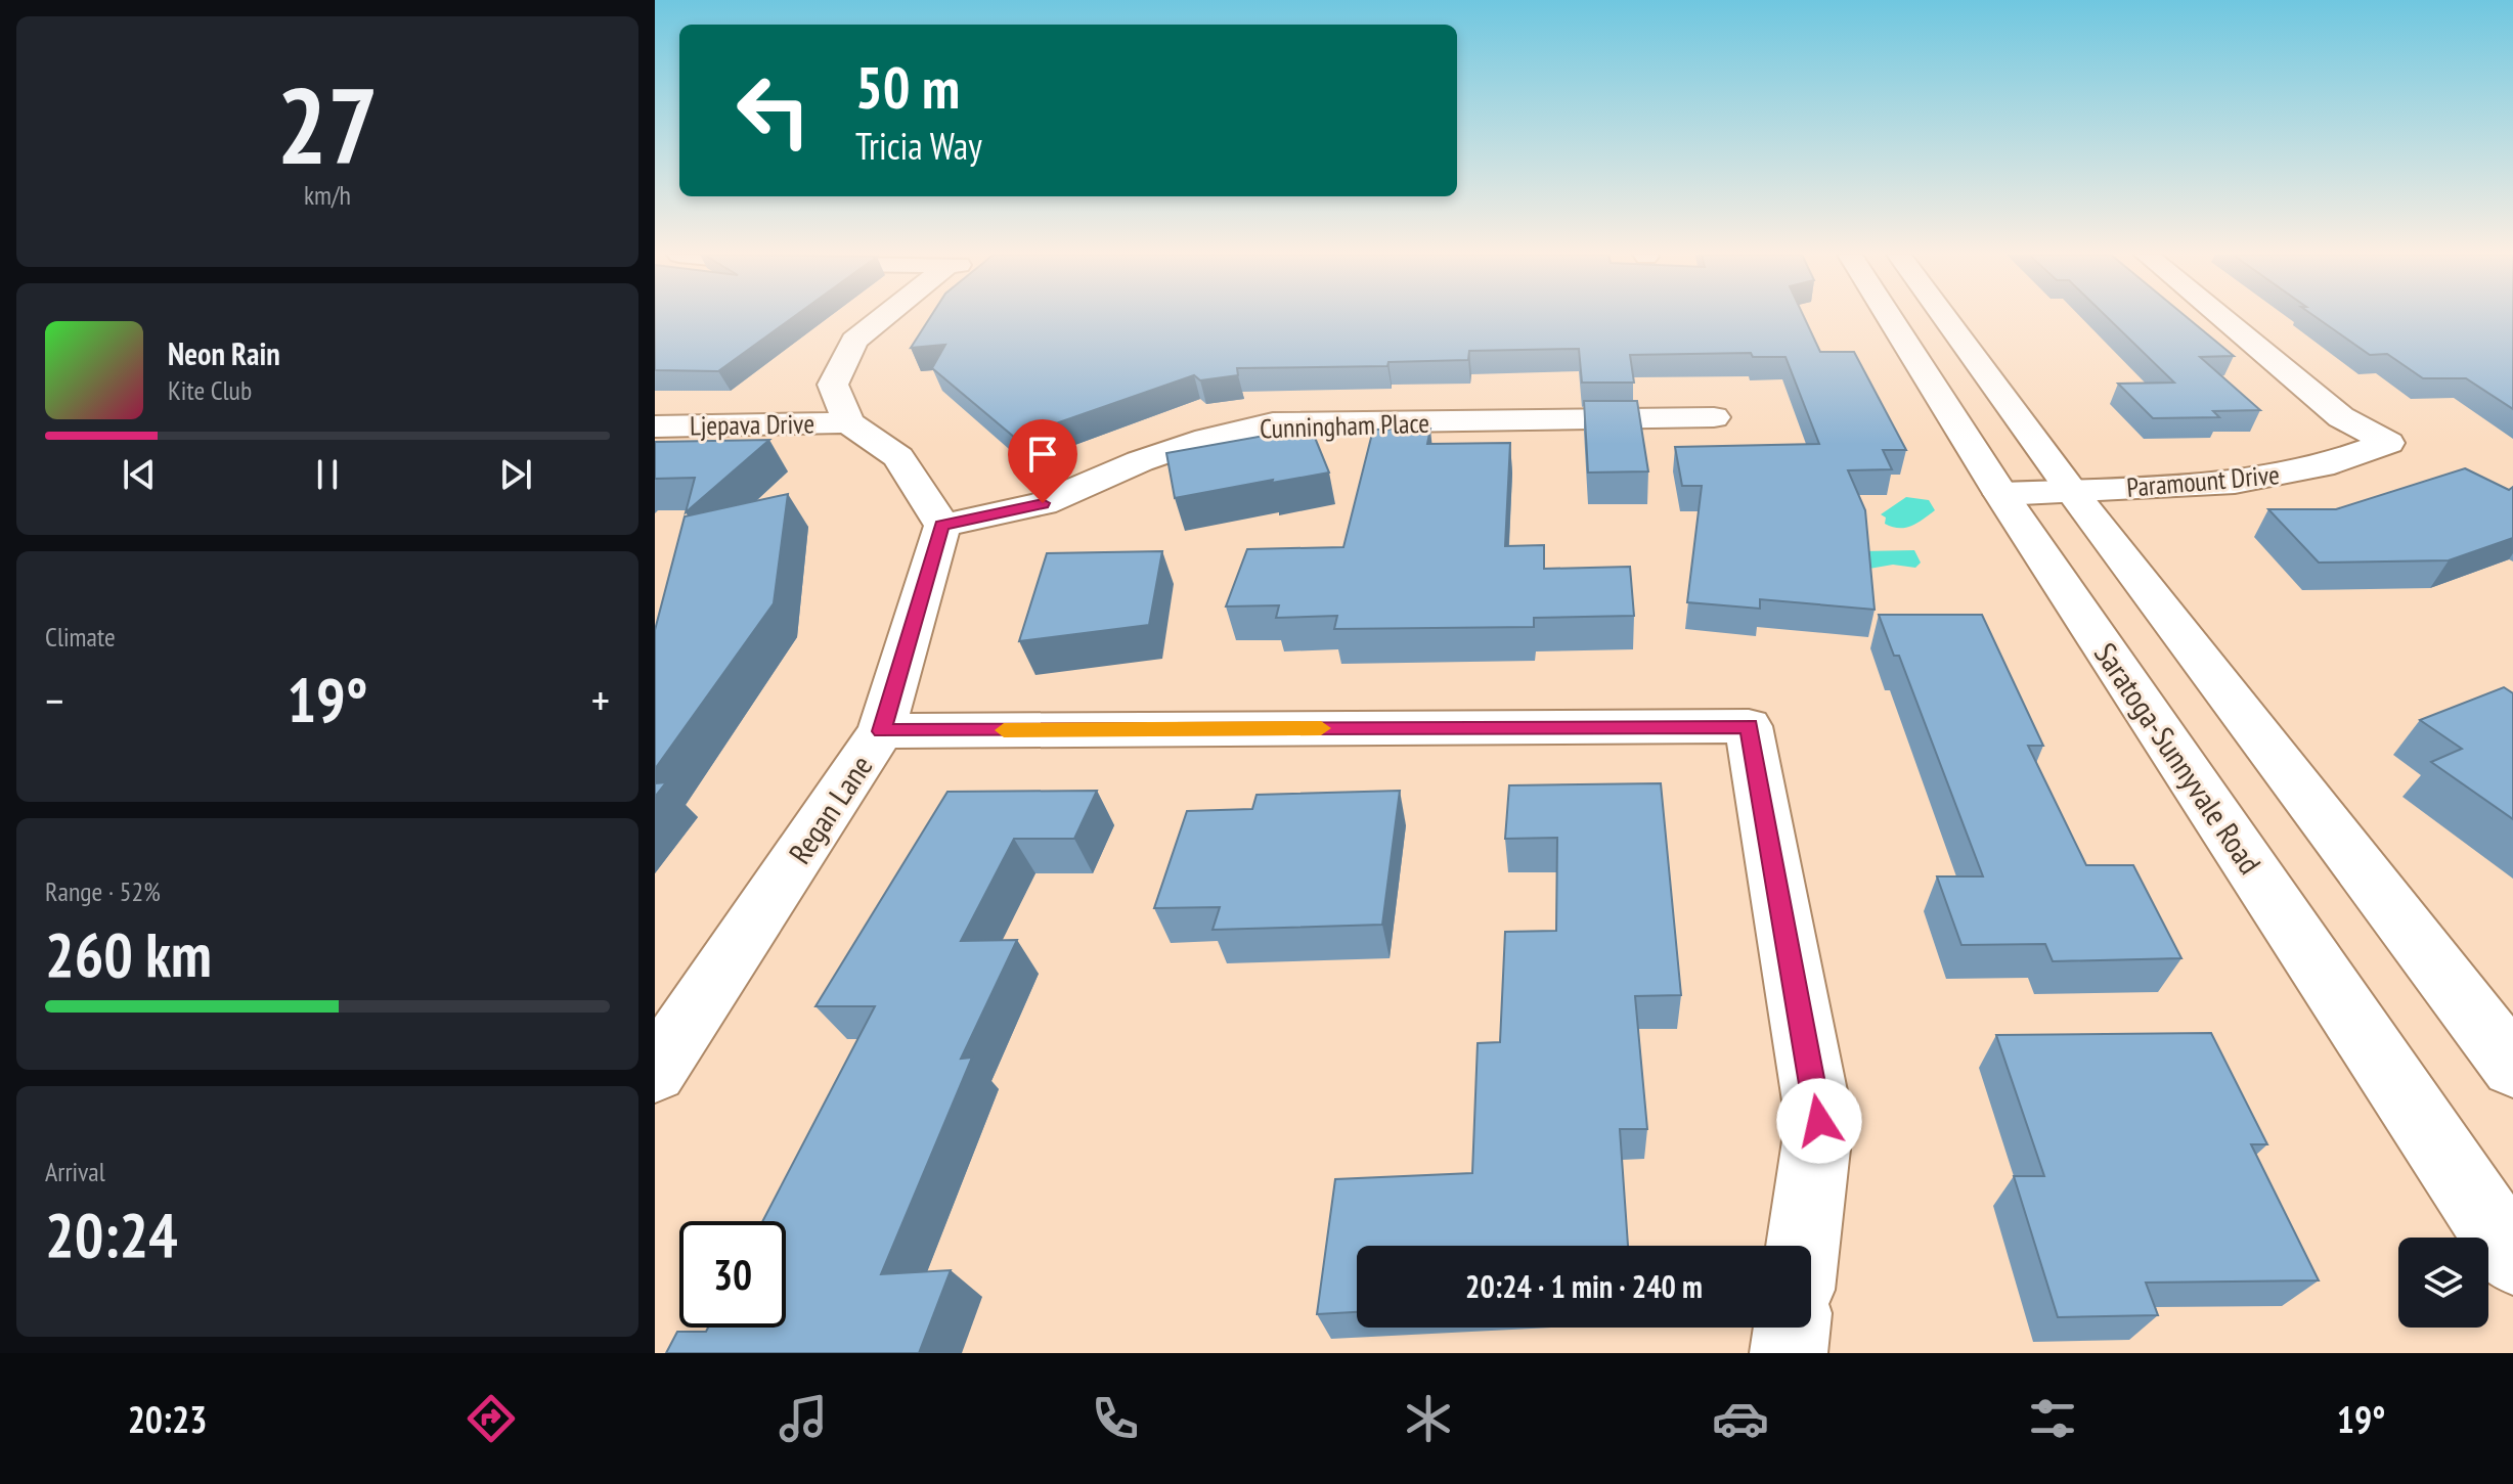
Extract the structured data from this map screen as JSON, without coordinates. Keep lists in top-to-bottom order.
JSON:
{
  "streets": {
    "street": [
      "Ljepava Drive",
      "Cunningham Place",
      "Paramount Drive",
      "Saratoga-Sunnyvale Road",
      "Regan Lane"
    ]
  },
  "crossings": [
    ["Cunningham Place", "Regan Lane"],
    ["Paramount Drive", "Saratoga-Sunnyvale Road"]
  ],
  "page": {
    "tile": [
      ["27", "km/h"],
      "Climate",
      ["Range · 52%", "260 km"],
      ["Arrival", "20:24"]
    ],
    "turn": ["50 m", "Tricia Way"],
    "song": ["Neon Rain", "Kite Club"],
    "heat": ["−", "19°", "+"],
    "limit": "30",
    "trip": "20:24 · 1 min · 240 m",
    "tabs": ["20:23", "19°"]
  }
}
